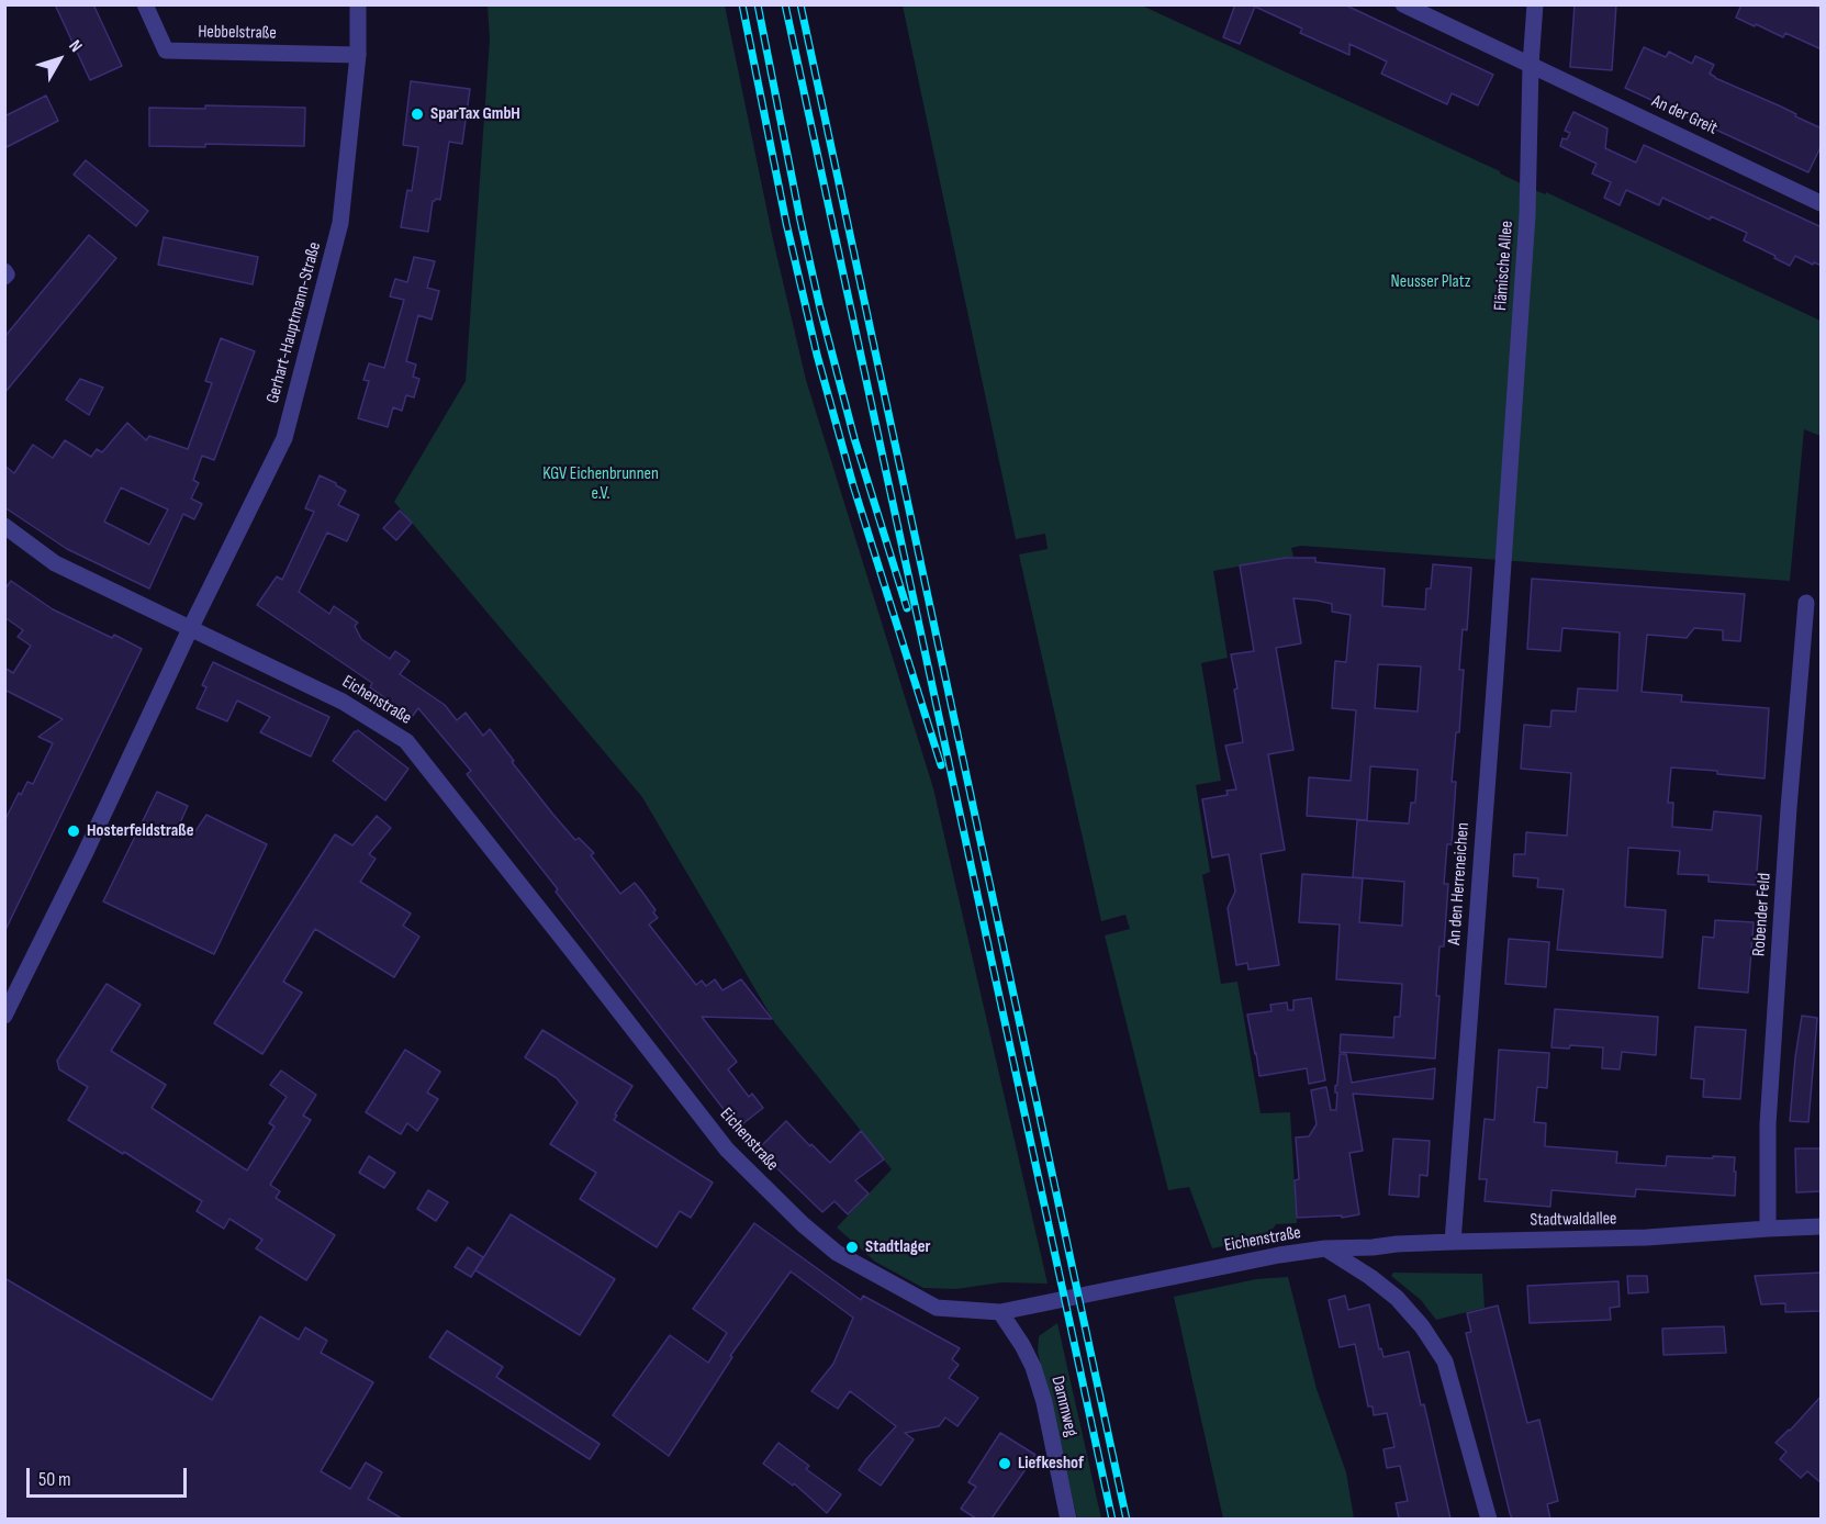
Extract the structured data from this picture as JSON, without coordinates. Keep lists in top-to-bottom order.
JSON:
{
  "streets": {
    "street": [
      "Hebbelstraße",
      "An der Greit",
      "Flämische Allee",
      "Gerhart-Hauptmann-Straße",
      "Eichenstraße",
      "An den Herreneichen",
      "Robender Feld",
      "Stadtwaldallee",
      "Dammweg"
    ]
  },
  "crossings": [
    ["Hebbelstraße", "Gerhart-Hauptmann-Straße"],
    ["An der Greit", "Flämische Allee"],
    ["Flämische Allee", "An den Herreneichen"],
    ["Gerhart-Hauptmann-Straße", "Eichenstraße"],
    ["Eichenstraße", "Stadtwaldallee"],
    ["Eichenstraße", "Dammweg"],
    ["An den Herreneichen", "Stadtwaldallee"],
    ["Robender Feld", "Stadtwaldallee"]
  ],
  "parks": ["Neusser Platz", "KGV Eichenbrunnen e.V."],
  "places": [
    "SparTax GmbH",
    "Hosterfeldstraße",
    "Stadtlager",
    "Liefkeshof"
  ],
  "scale_bar": "50 m",
  "north": "top right"
}
